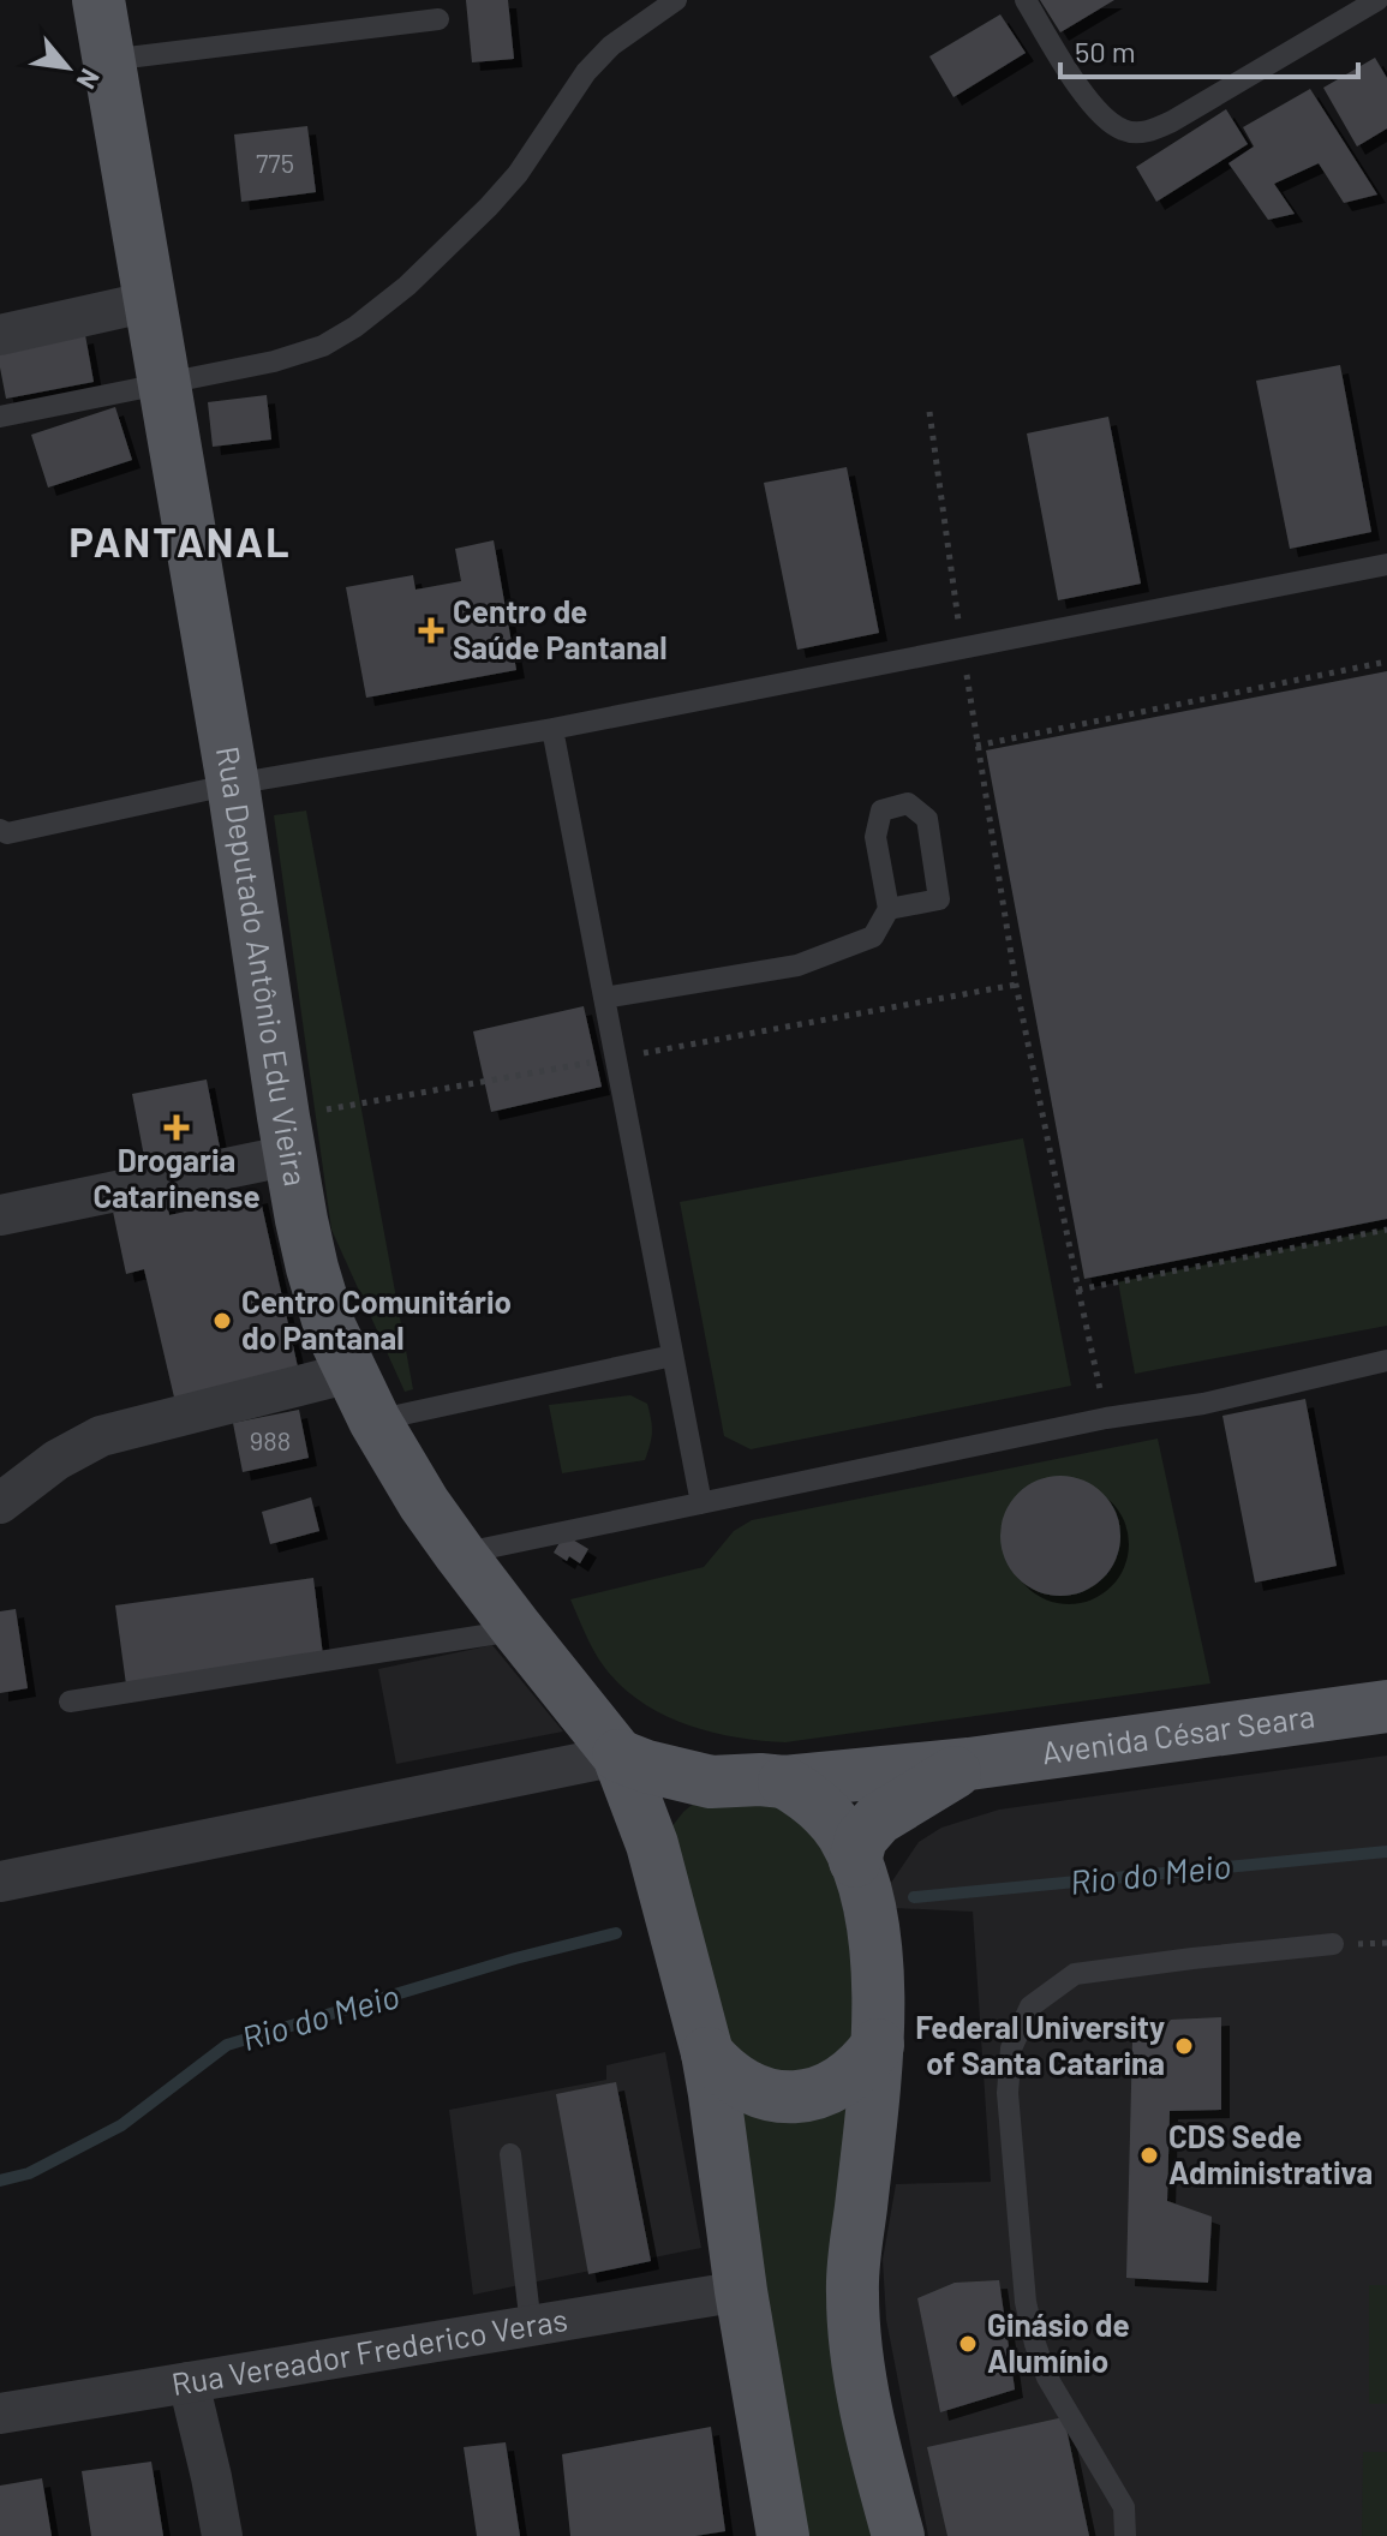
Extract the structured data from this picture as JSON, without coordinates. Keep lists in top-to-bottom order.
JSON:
{
  "streets": {
    "main road": ["Rua Deputado Antônio Edu Vieira", "Avenida César Seara"],
    "street": ["Rua Vereador Frederico Veras"]
  },
  "crossings": [
    ["Rua Deputado Antônio Edu Vieira", "Avenida César Seara"]
  ],
  "districts": ["PANTANAL"],
  "water": ["Rio do Meio"],
  "places": {
    "health": ["Centro de Saúde Pantanal", "Drogaria Catarinense"],
    "other": [
      "Centro Comunitário do Pantanal",
      "Federal University of Santa Catarina",
      "CDS Sede Administrativa",
      "Ginásio de Alumínio"
    ]
  },
  "house_numbers": ["775", "988"],
  "scale_bar": "50 m",
  "north": "bottom right"
}
